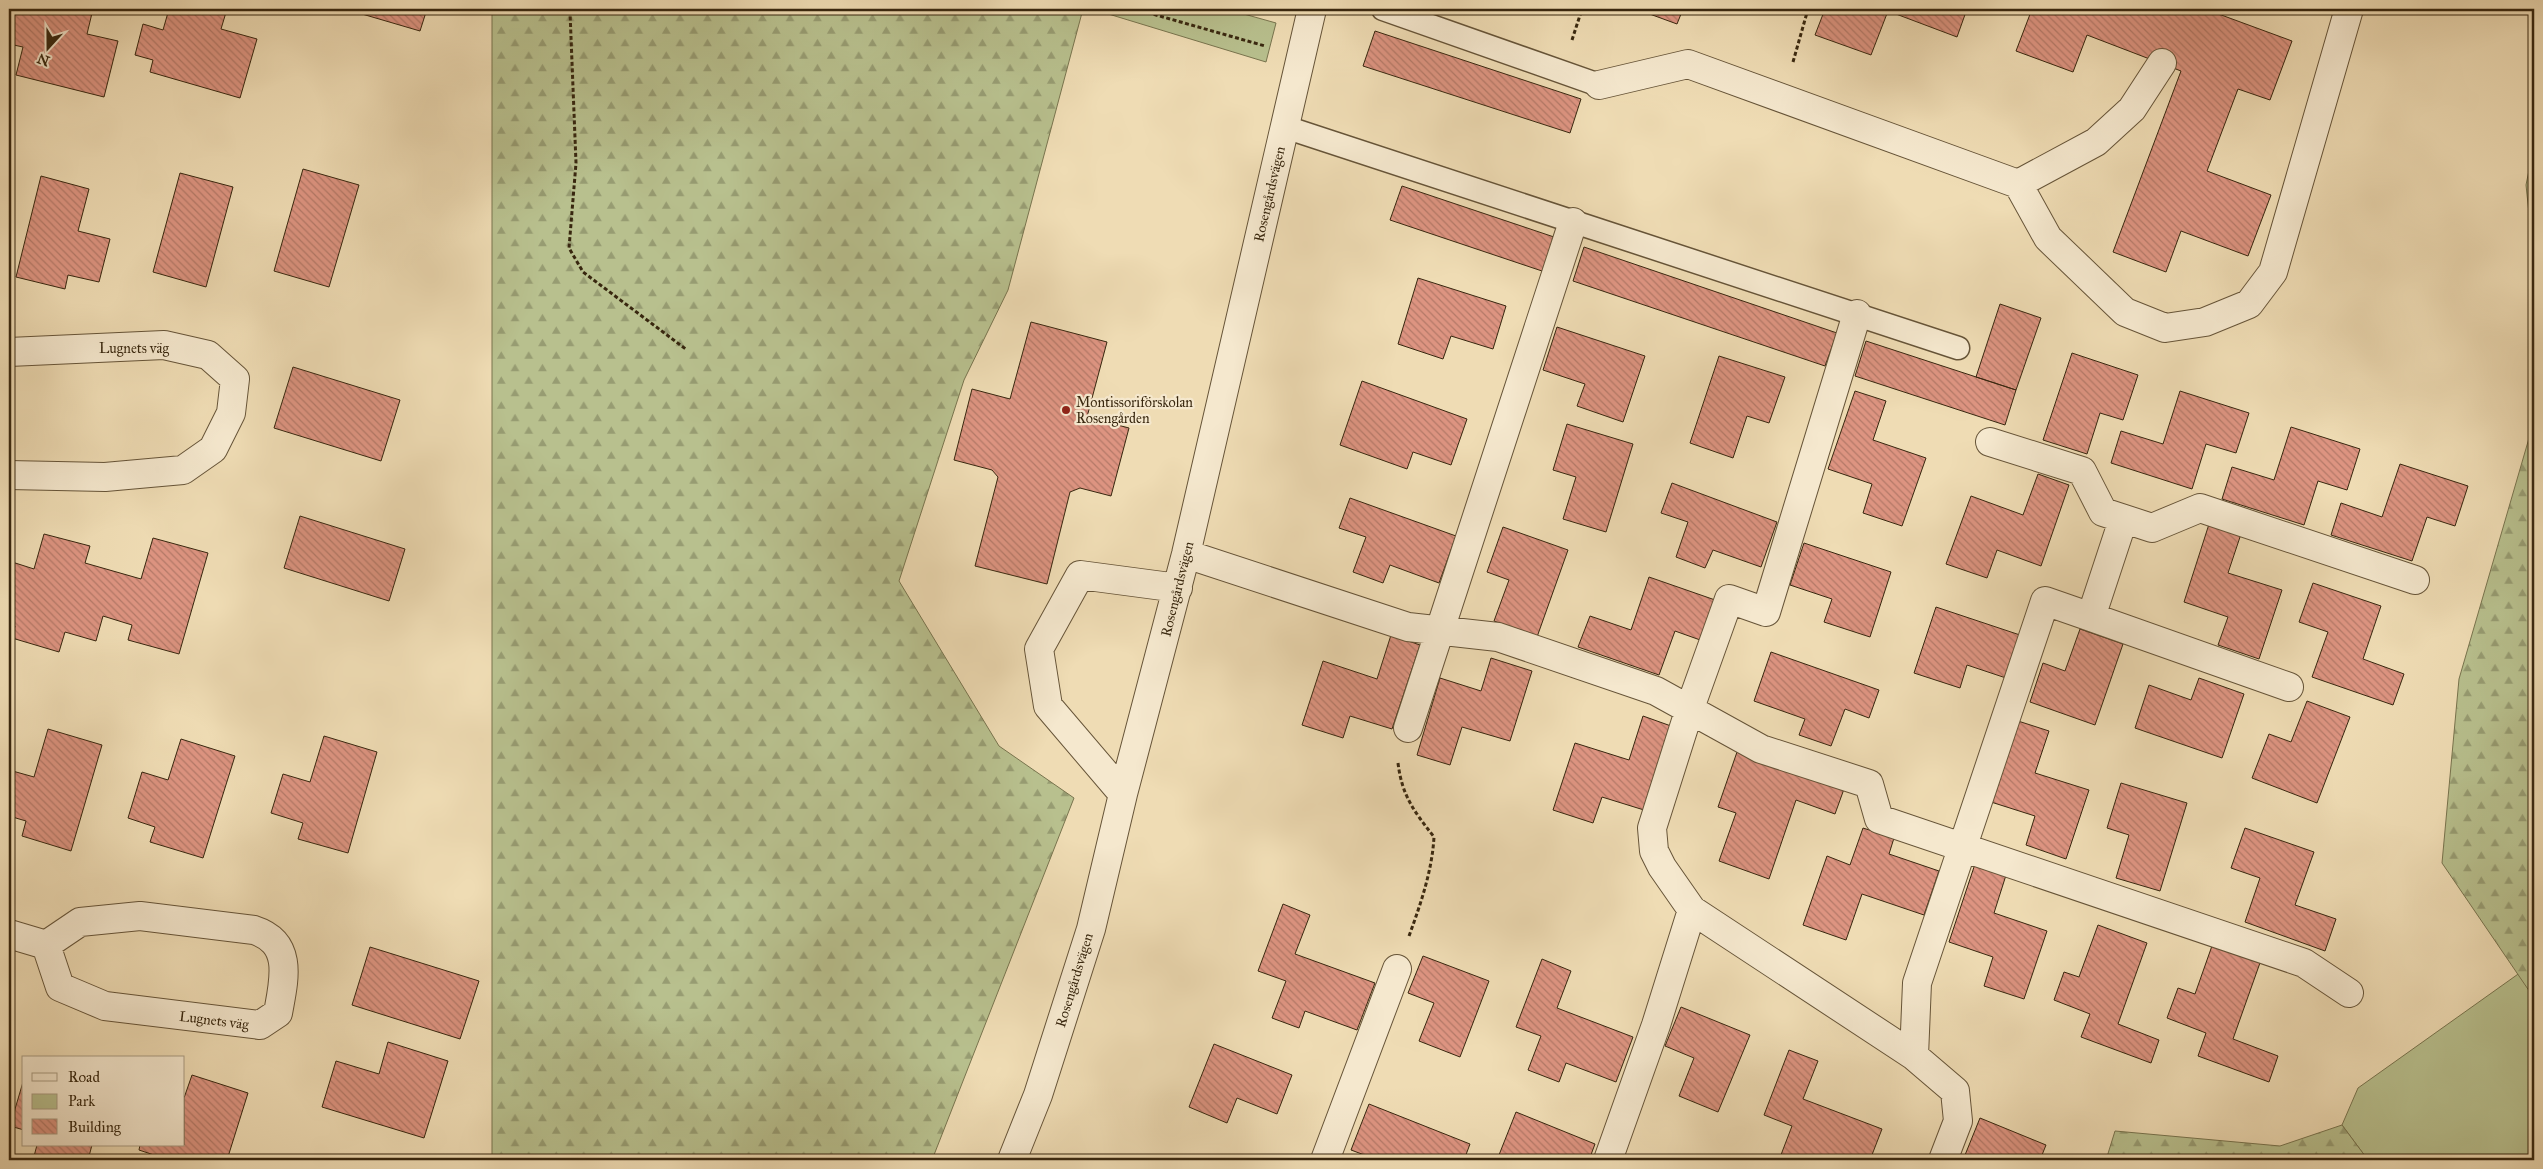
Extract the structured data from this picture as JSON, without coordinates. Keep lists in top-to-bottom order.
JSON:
{
  "streets": {
    "street": ["Rosengårdsvägen", "Lugnets väg"]
  },
  "places": ["Montissoriförskolan Rosengården"],
  "legend": ["Road", "Park", "Building"],
  "north": "bottom"
}
